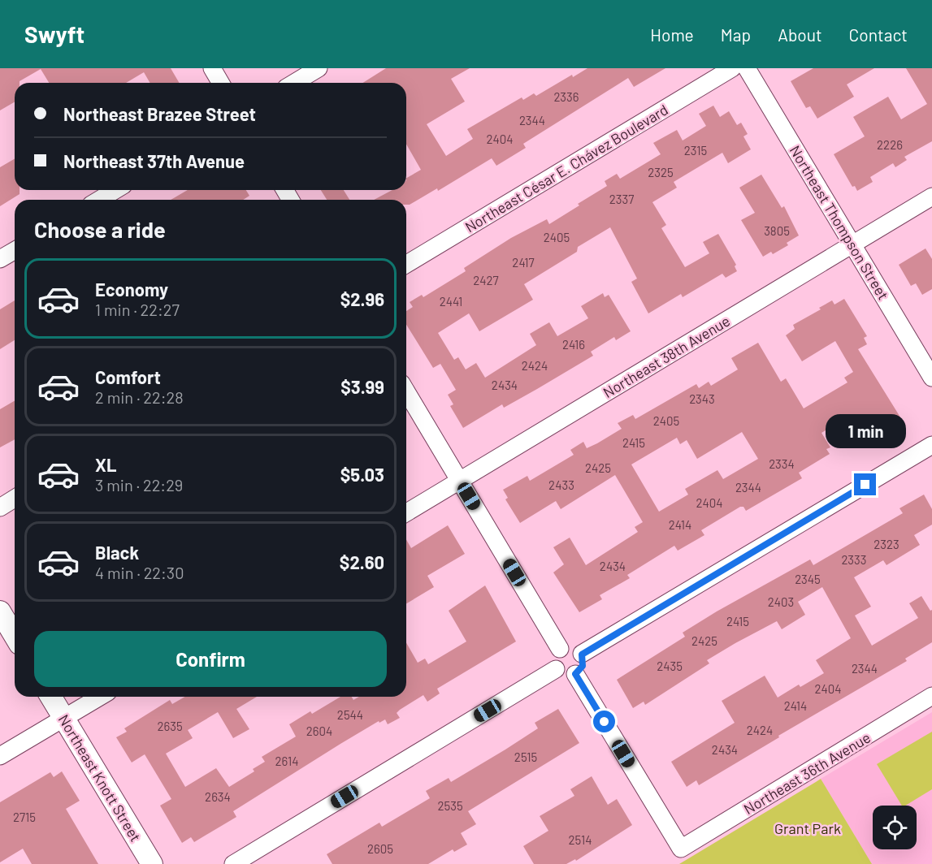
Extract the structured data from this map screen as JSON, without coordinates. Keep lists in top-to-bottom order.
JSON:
{
  "streets": {
    "street": [
      "Northeast César E. Chávez Boulevard",
      "Northeast Thompson Street",
      "Northeast 38th Avenue",
      "Northeast 36th Avenue",
      "Northeast Knott Street"
    ]
  },
  "crossings": [
    ["Northeast Thompson Street", "Northeast 38th Avenue"]
  ],
  "parks": ["Grant Park"],
  "house_numbers": [
    "2336",
    "2344",
    "2404",
    "2226",
    "2315",
    "2325",
    "2337",
    "3805",
    "2405",
    "2417",
    "2427",
    "2441",
    "2416",
    "2424",
    "2434",
    "2343",
    "2405",
    "2415",
    "2334",
    "2425",
    "2433",
    "2344",
    "2404",
    "2414",
    "2323",
    "2333",
    "2434",
    "2345",
    "2403",
    "2415",
    "2425",
    "2435",
    "2344",
    "2404",
    "2414",
    "2544",
    "2635",
    "2424",
    "2604",
    "2434",
    "2515",
    "2614",
    "2634",
    "2535",
    "2715",
    "2514",
    "2605"
  ],
  "page": {
    "header": "Swyft",
    "nav": [
      "Home",
      "Map",
      "About",
      "Contact"
    ],
    "banner": ["Northeast Brazee Street", "Northeast 37th Avenue"],
    "heading": "Choose a ride",
    "list": [
      {
        "name": "Economy",
        "note": "1 min · 22:27",
        "value": "$2.96"
      },
      {
        "name": "Comfort",
        "note": "2 min · 22:28",
        "value": "$3.99"
      },
      {
        "name": "XL",
        "note": "3 min · 22:29",
        "value": "$5.03"
      },
      {
        "name": "Black",
        "note": "4 min · 22:30",
        "value": "$2.60"
      }
    ],
    "bubble": "1 min",
    "buttons": "Confirm"
  }
}
